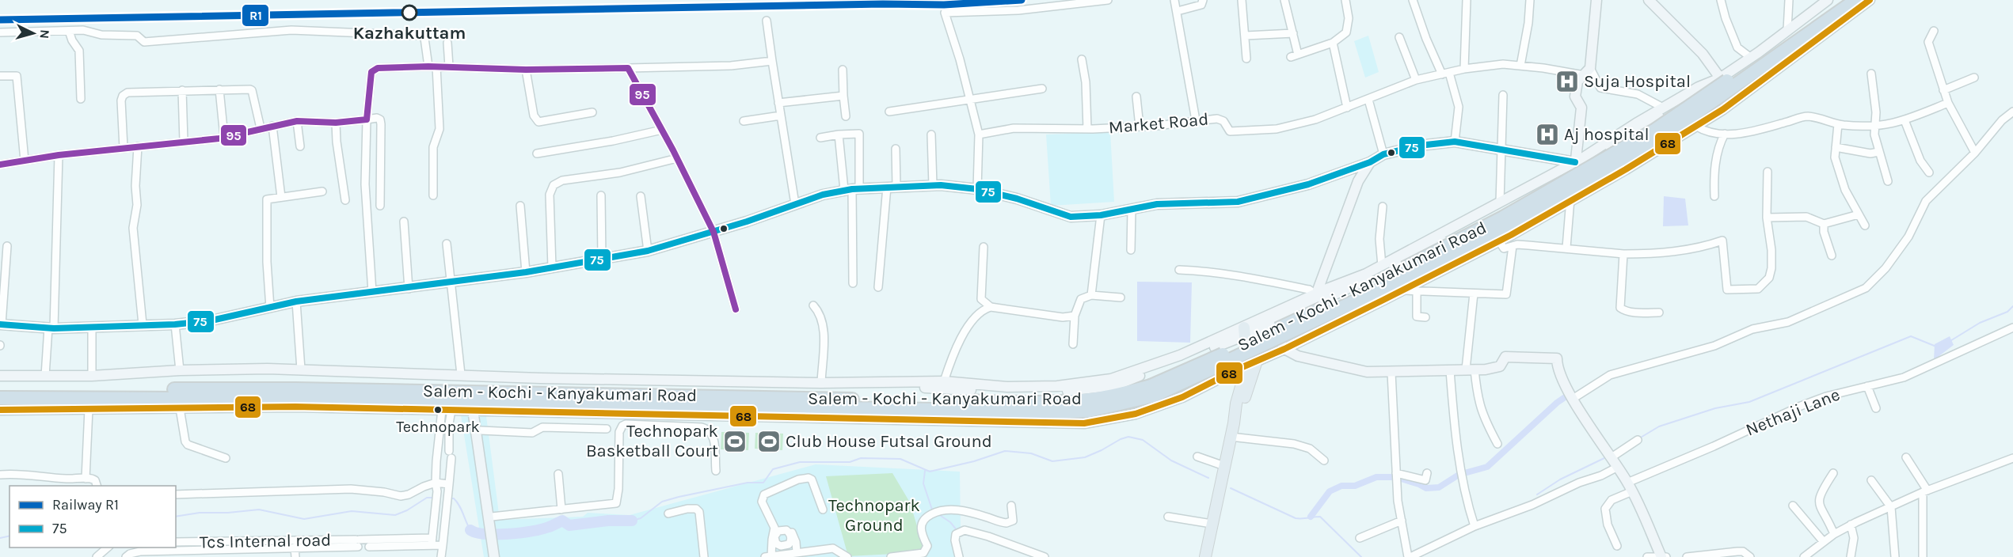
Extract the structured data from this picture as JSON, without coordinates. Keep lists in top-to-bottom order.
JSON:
{
  "streets": {
    "highway": ["Salem - Kochi - Kanyakumari Road"],
    "street": ["Market Road", "Nethaji Lane", "Tcs Internal road"]
  },
  "parks": ["Technopark Ground"],
  "places": {
    "other": ["Kazhakuttam", "Technopark"],
    "hospital": ["Suja Hospital", "Aj hospital"],
    "sports": ["Technopark Basketball Court", "Club House Futsal Ground"]
  },
  "lines": [
    "rail line R1",
    "transit line 68",
    "transit line 95",
    "transit line 75"
  ],
  "legend": ["Railway R1", "75"],
  "north": "right"
}
